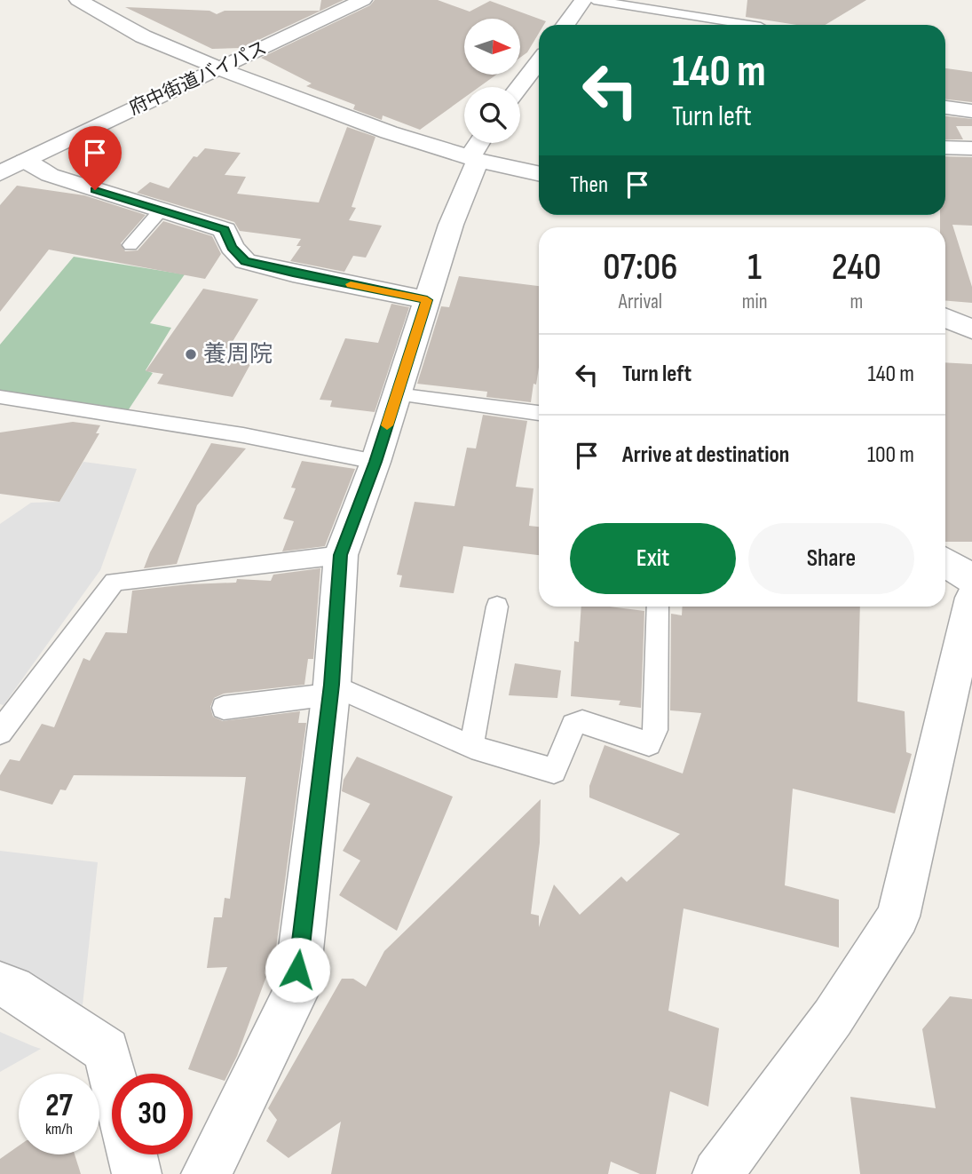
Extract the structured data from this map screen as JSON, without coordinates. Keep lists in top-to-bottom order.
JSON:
{
  "streets": {
    "street": ["府中街道バイパス"]
  },
  "places": ["養周院"],
  "north": "right",
  "page": {
    "turn": ["140 m", "Turn left"],
    "then": "Then",
    "eta": [
      "07:06",
      "Arrival",
      "1",
      "min",
      "240",
      "m"
    ],
    "list": [
      {
        "name": "Turn left",
        "value": "140 m"
      },
      {
        "name": "Arrive at destination",
        "value": "100 m"
      }
    ],
    "buttons": ["Exit", "Share"],
    "speed": "27 km/h",
    "limit": "30"
  }
}
